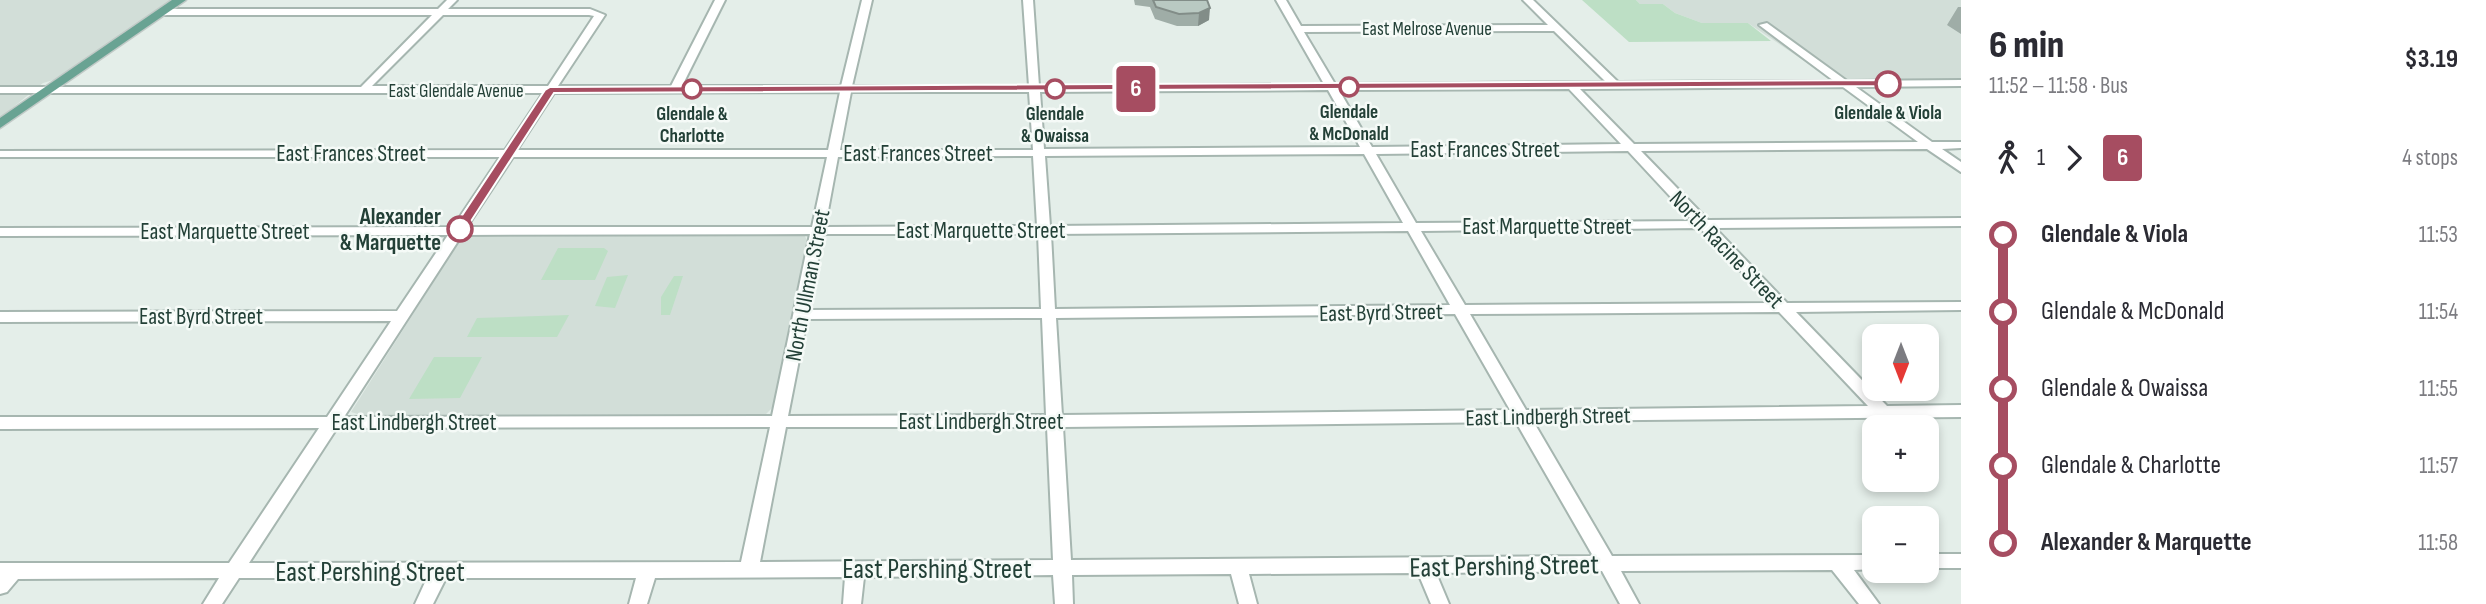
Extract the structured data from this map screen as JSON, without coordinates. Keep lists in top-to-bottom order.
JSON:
{
  "streets": {
    "street": [
      "East Melrose Avenue",
      "East Glendale Avenue",
      "East Frances Street",
      "East Marquette Street",
      "North Racine Street",
      "North Ullman Street",
      "East Byrd Street",
      "East Lindbergh Street",
      "East Pershing Street"
    ]
  },
  "crossings": [
    ["East Glendale Avenue", "North Racine Street"],
    ["East Glendale Avenue", "North Ullman Street"],
    ["East Frances Street", "North Racine Street"],
    ["East Frances Street", "North Ullman Street"],
    ["East Marquette Street", "North Racine Street"],
    ["East Marquette Street", "North Ullman Street"],
    ["North Racine Street", "East Byrd Street"],
    ["North Racine Street", "East Lindbergh Street"],
    ["North Ullman Street", "East Byrd Street"],
    ["North Ullman Street", "East Lindbergh Street"],
    ["North Ullman Street", "East Pershing Street"]
  ],
  "places": [
    "Glendale & Viola",
    "Glendale & McDonald",
    "Glendale & Charlotte",
    "Glendale & Owaissa",
    "Alexander & Marquette"
  ],
  "lines": ["bus line 6"],
  "north": "bottom",
  "page": {
    "on_map": "6",
    "heading": ["6 min", "11:52 – 11:58 · Bus", "$3.19"],
    "legs": ["1", "6", "4 stops"],
    "list": [
      {
        "name": "Glendale & Viola",
        "value": "11:53"
      },
      {
        "name": "Glendale & McDonald",
        "value": "11:54"
      },
      {
        "name": "Glendale & Owaissa",
        "value": "11:55"
      },
      {
        "name": "Glendale & Charlotte",
        "value": "11:57"
      },
      {
        "name": "Alexander & Marquette",
        "value": "11:58"
      }
    ],
    "map_buttons": ["+", "−"]
  }
}
